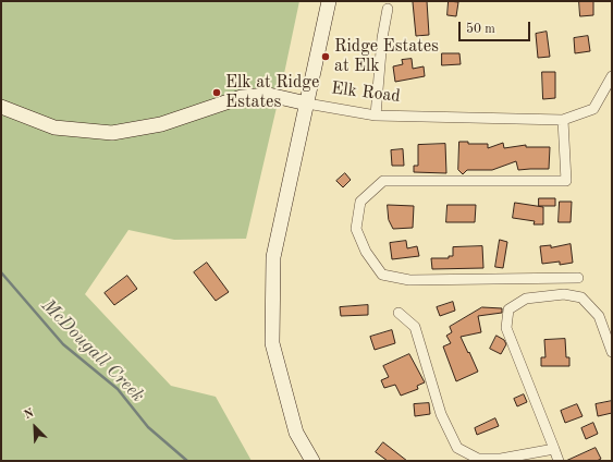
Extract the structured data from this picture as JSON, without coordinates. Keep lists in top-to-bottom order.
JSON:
{
  "streets": {
    "street": ["Elk Road"]
  },
  "water": ["McDougall Creek"],
  "places": ["Ridge Estates at Elk", "Elk at Ridge Estates"],
  "scale_bar": "50 m",
  "north": "top left"
}
